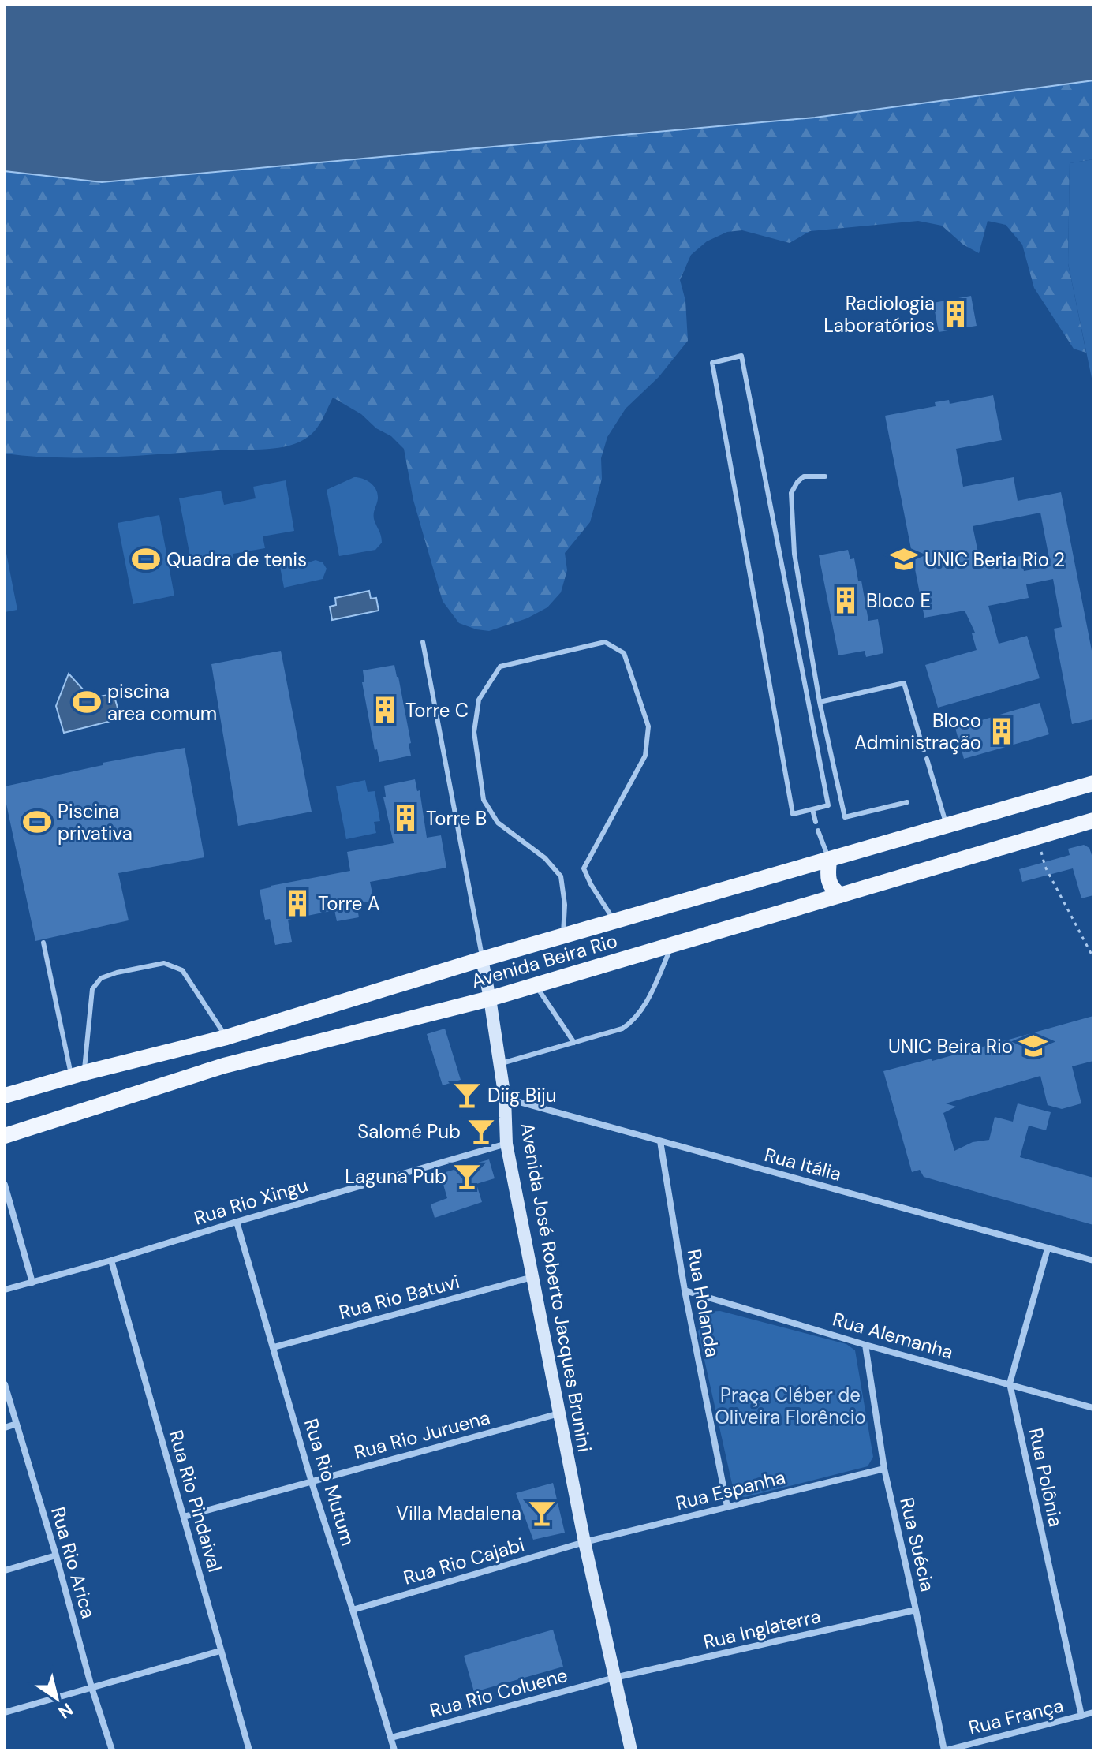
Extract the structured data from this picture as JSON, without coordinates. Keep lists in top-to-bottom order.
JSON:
{
  "streets": {
    "main road": ["Avenida Beira Rio", "Avenida José Roberto Jacques Brunini"],
    "street": [
      "Rua Itália",
      "Rua Rio Xingu",
      "Rua Rio Batuvi",
      "Rua Holanda",
      "Rua Alemanha",
      "Rua Rio Juruena",
      "Rua Polônia",
      "Rua Rio Mutum",
      "Rua Espanha",
      "Rua Rio Pindaival",
      "Rua Suécia",
      "Rua Rio Cajabi",
      "Rua Rio Arica",
      "Rua Inglaterra",
      "Rua Rio Coluene",
      "Rua França"
    ]
  },
  "crossings": [
    ["Avenida Beira Rio", "Avenida José Roberto Jacques Brunini"],
    ["Rua Itália", "Avenida José Roberto Jacques Brunini"],
    ["Rua Itália", "Rua Holanda"],
    ["Rua Itália", "Rua Polônia"],
    ["Rua Rio Xingu", "Avenida José Roberto Jacques Brunini"],
    ["Rua Rio Xingu", "Rua Rio Mutum"],
    ["Rua Rio Xingu", "Rua Rio Pindaival"],
    ["Avenida José Roberto Jacques Brunini", "Rua Rio Batuvi"],
    ["Avenida José Roberto Jacques Brunini", "Rua Rio Juruena"],
    ["Avenida José Roberto Jacques Brunini", "Rua Espanha"],
    ["Avenida José Roberto Jacques Brunini", "Rua Rio Cajabi"],
    ["Avenida José Roberto Jacques Brunini", "Rua Inglaterra"],
    ["Avenida José Roberto Jacques Brunini", "Rua Rio Coluene"],
    ["Rua Rio Batuvi", "Rua Rio Mutum"],
    ["Rua Holanda", "Rua Alemanha"],
    ["Rua Holanda", "Rua Espanha"],
    ["Rua Alemanha", "Rua Polônia"],
    ["Rua Alemanha", "Rua Suécia"],
    ["Rua Rio Juruena", "Rua Rio Mutum"],
    ["Rua Rio Juruena", "Rua Rio Pindaival"],
    ["Rua Polônia", "Rua França"],
    ["Rua Rio Mutum", "Rua Rio Cajabi"],
    ["Rua Rio Mutum", "Rua Rio Coluene"],
    ["Rua Espanha", "Rua Suécia"],
    ["Rua Espanha", "Rua Rio Cajabi"],
    ["Rua Suécia", "Rua Inglaterra"],
    ["Rua Suécia", "Rua França"],
    ["Rua Inglaterra", "Rua Rio Coluene"]
  ],
  "parks": ["Praça Cléber de Oliveira Florêncio"],
  "places": {
    "building": [
      "Radiologia Laboratórios",
      "Bloco E",
      "Torre C",
      "Bloco Administração",
      "Torre B",
      "Torre A"
    ],
    "sports": ["Quadra de tenis", "piscina area comum", "Piscina privativa"],
    "school or university": ["UNIC Beria Rio 2", "UNIC Beira Rio"],
    "bar": [
      "Diig Biju",
      "Salomé Pub",
      "Laguna Pub",
      "Villa Madalena"
    ]
  },
  "north": "bottom right"
}
